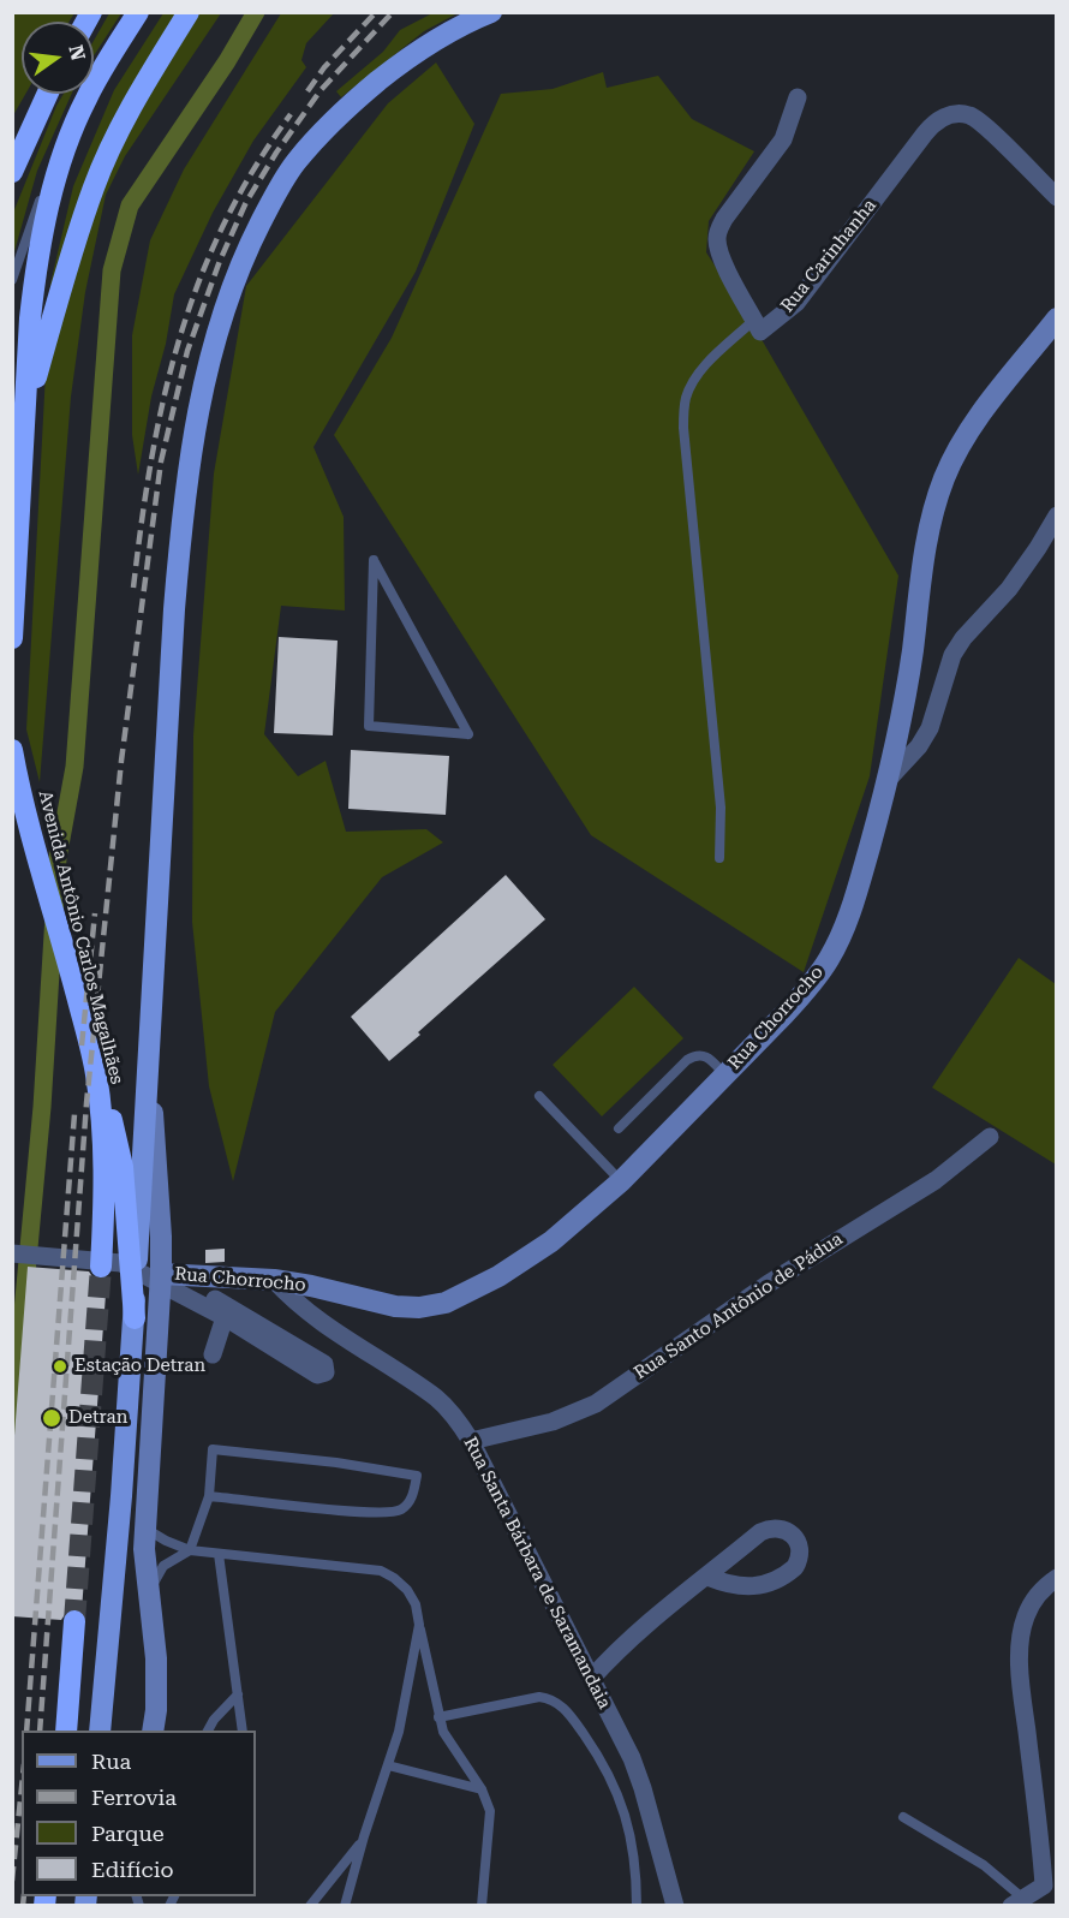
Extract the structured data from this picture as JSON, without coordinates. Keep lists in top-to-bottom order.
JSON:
{
  "streets": {
    "highway": ["Avenida Antônio Carlos Magalhães"],
    "street": [
      "Rua Carinhanha",
      "Rua Chorrocho",
      "Rua Santo Antônio de Pádua",
      "Rua Santa Bárbara de Saramandaia"
    ]
  },
  "crossings": [
    ["Rua Chorrocho", "Rua Santa Bárbara de Saramandaia"],
    ["Rua Santo Antônio de Pádua", "Rua Santa Bárbara de Saramandaia"]
  ],
  "places": ["Estação Detran", "Detran"],
  "legend": [
    "Rua",
    "Ferrovia",
    "Parque",
    "Edifício"
  ],
  "north": "right"
}
